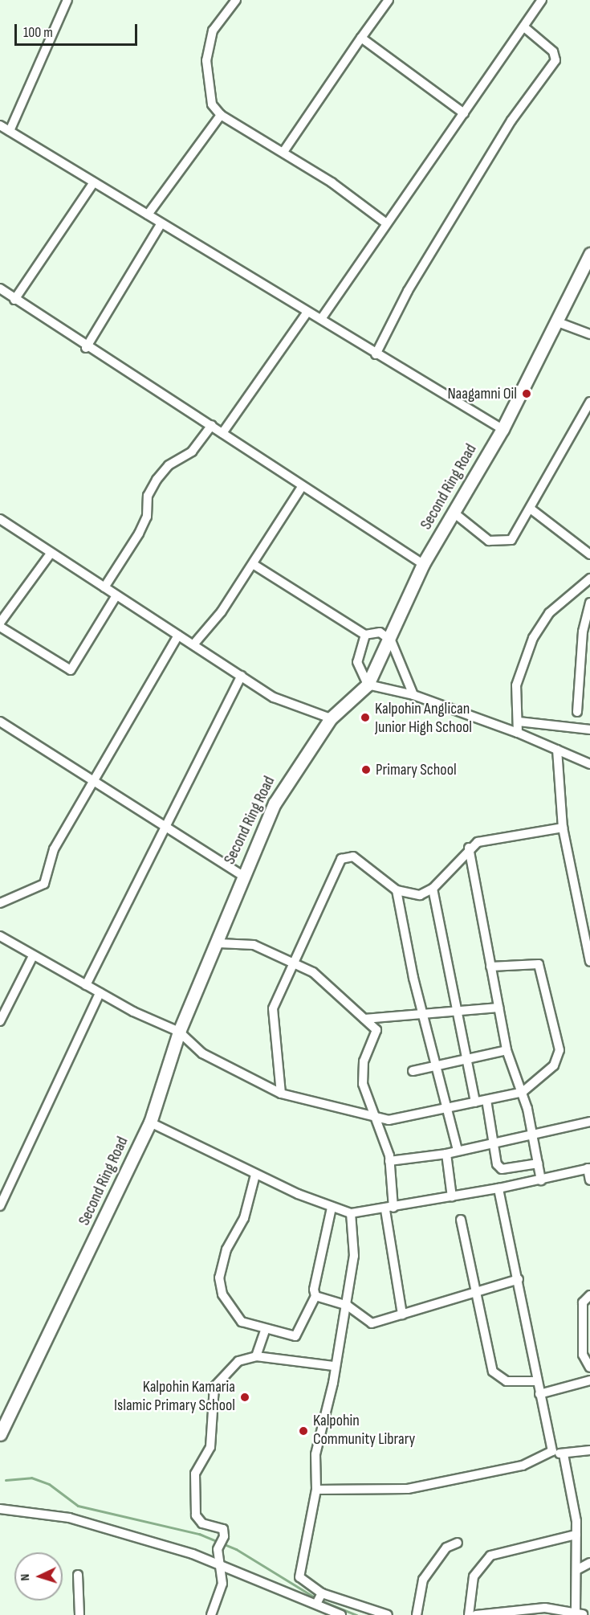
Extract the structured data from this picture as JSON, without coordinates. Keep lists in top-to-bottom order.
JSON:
{
  "streets": {
    "street": ["Second Ring Road"]
  },
  "places": [
    "Naagamni Oil",
    "Kalpohin Anglican Junior High School",
    "Primary School",
    "Kalpohin Kamaria Islamic Primary School",
    "Kalpohin Community Library"
  ],
  "scale_bar": "100 m",
  "north": "left"
}
